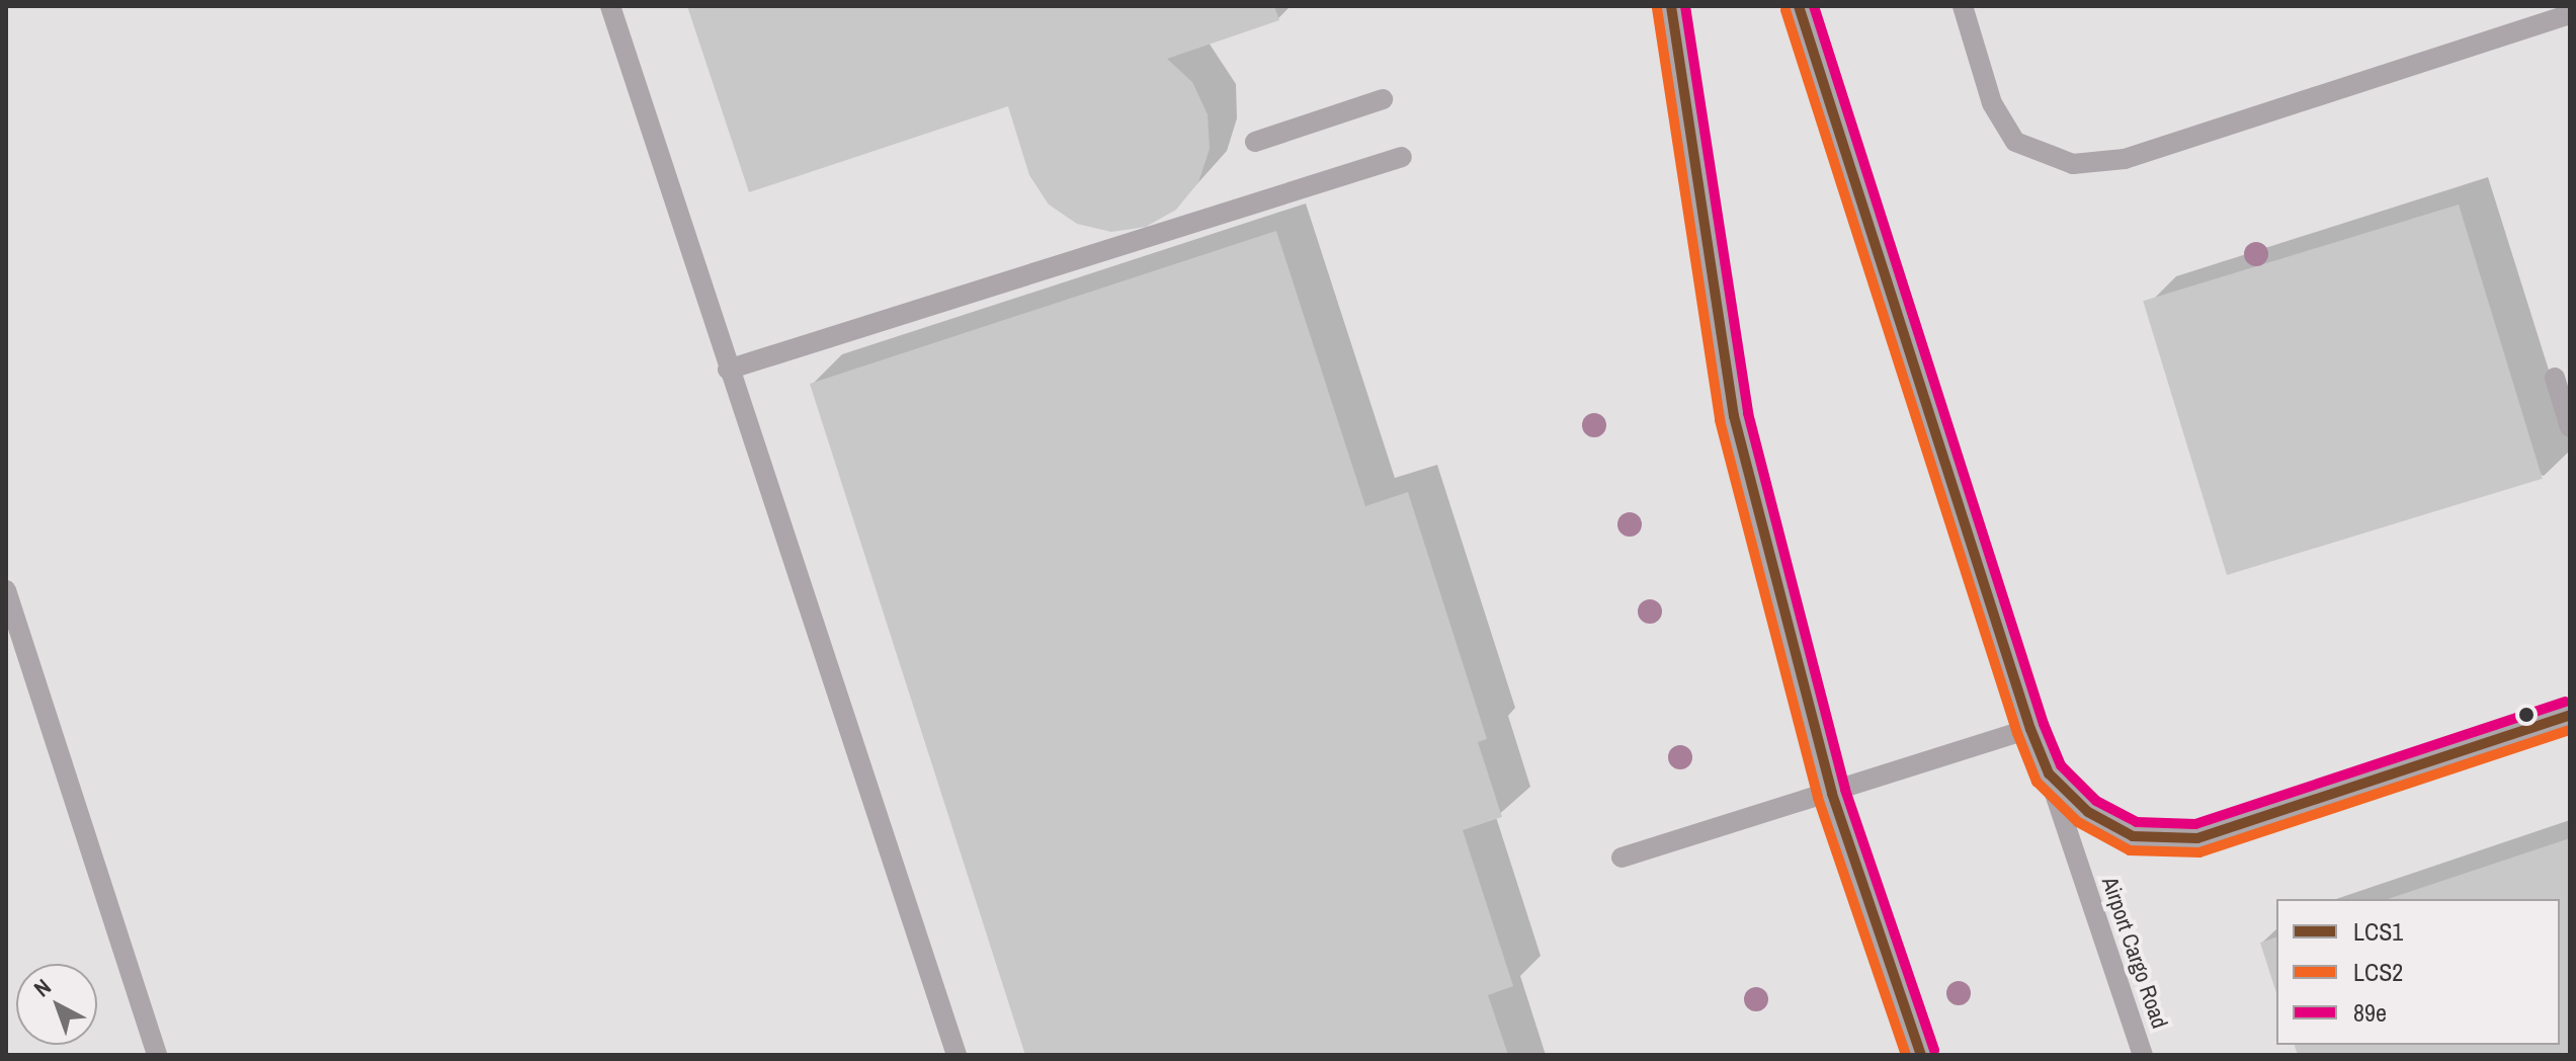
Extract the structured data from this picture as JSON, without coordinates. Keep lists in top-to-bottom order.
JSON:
{
  "streets": {
    "lane": ["Airport Cargo Road"]
  },
  "lines": ["transit line LCS1", "transit line 89e", "transit line LCS2"],
  "legend": ["LCS1", "LCS2", "89e"],
  "north": "top left"
}
